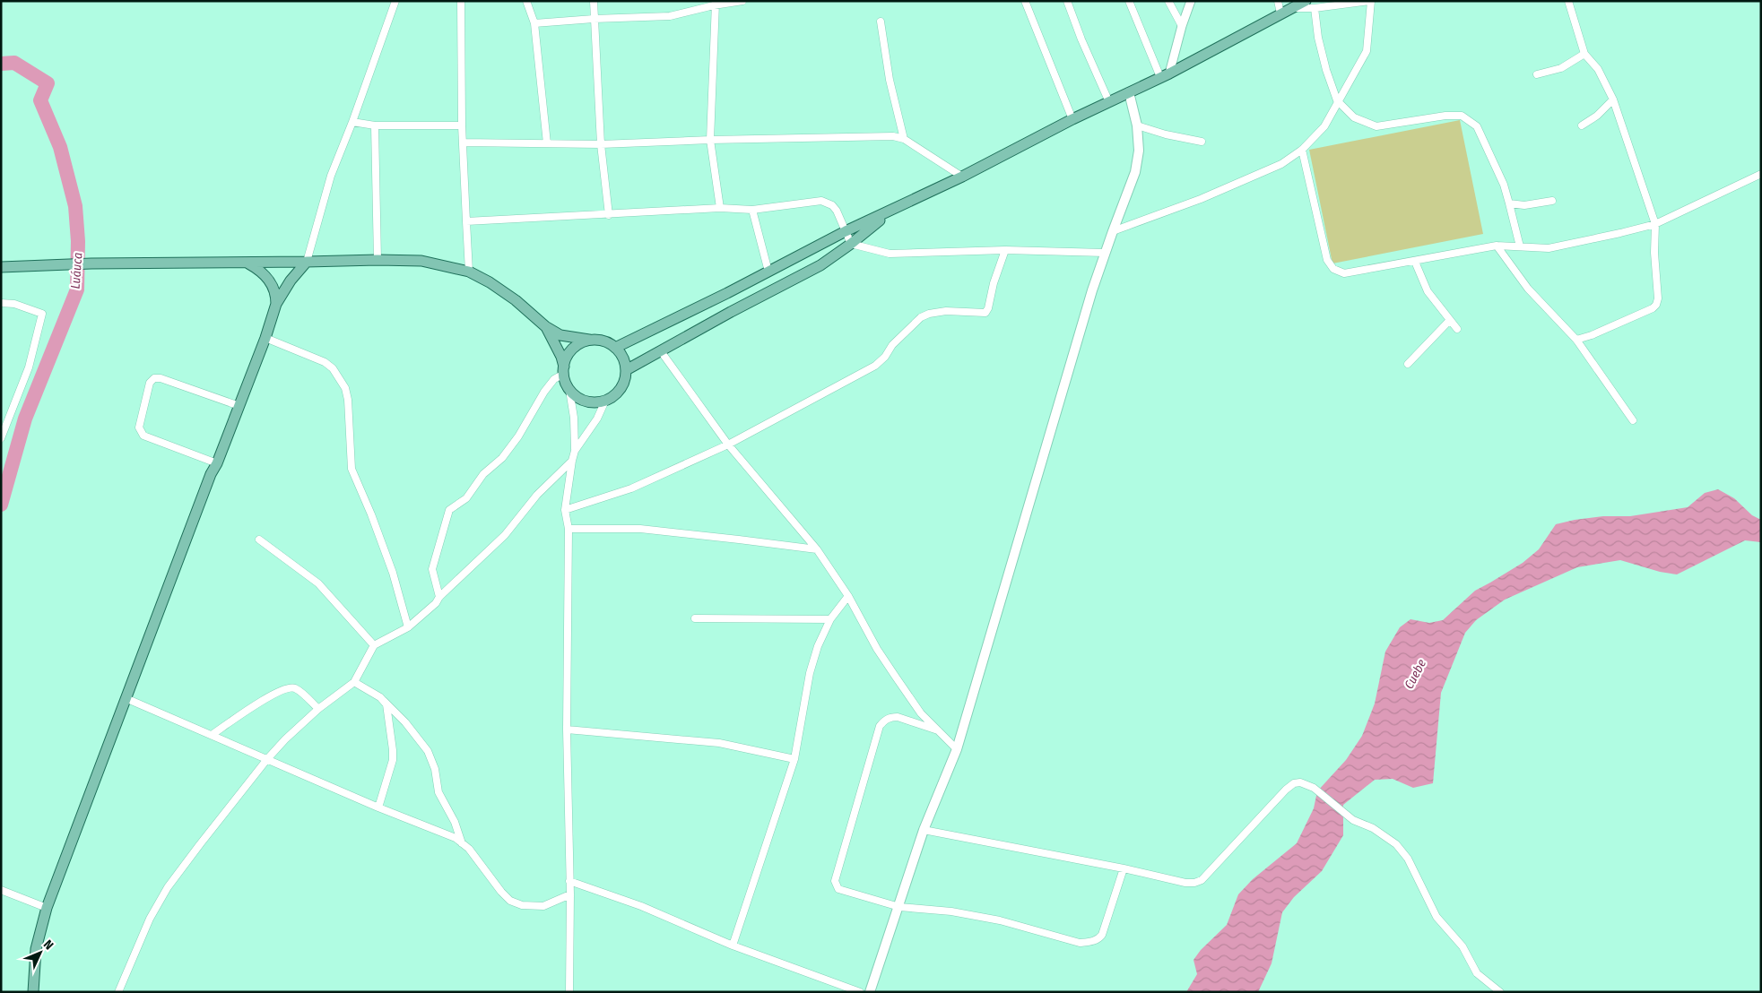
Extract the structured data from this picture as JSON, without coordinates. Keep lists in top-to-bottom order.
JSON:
{
  "water": ["Luáuca", "Cuebe"],
  "north": "top right"
}
